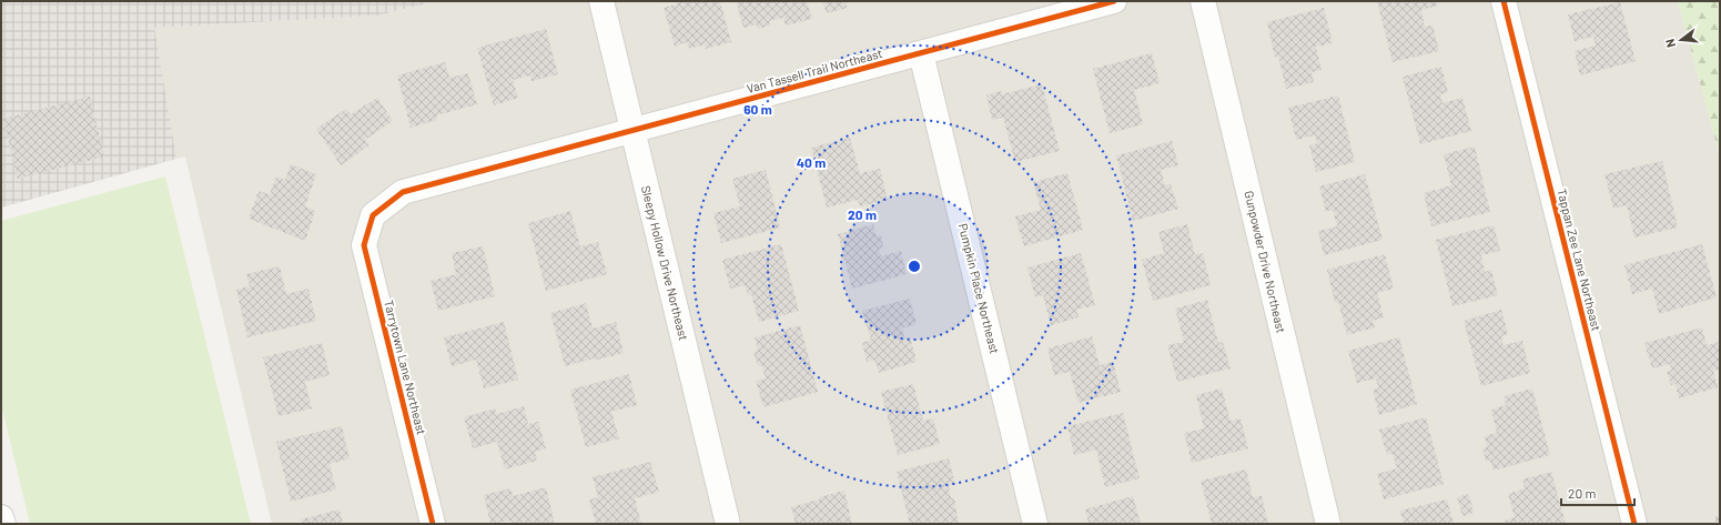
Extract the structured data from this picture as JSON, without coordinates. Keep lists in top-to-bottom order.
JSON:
{
  "streets": {
    "street": [
      "Van Tassell Trail Northeast",
      "Tappan Zee Lane Northeast",
      "Gunpowder Drive Northeast",
      "Sleepy Hollow Drive Northeast",
      "Pumpkin Place Northeast",
      "Tarrytown Lane Northeast"
    ]
  },
  "crossings": [
    ["Van Tassell Trail Northeast", "Sleepy Hollow Drive Northeast"],
    ["Van Tassell Trail Northeast", "Pumpkin Place Northeast"],
    ["Van Tassell Trail Northeast", "Tarrytown Lane Northeast"]
  ],
  "scale_bar": "20 m",
  "north": "left",
  "rings": ["60 m", "40 m", "20 m"]
}
